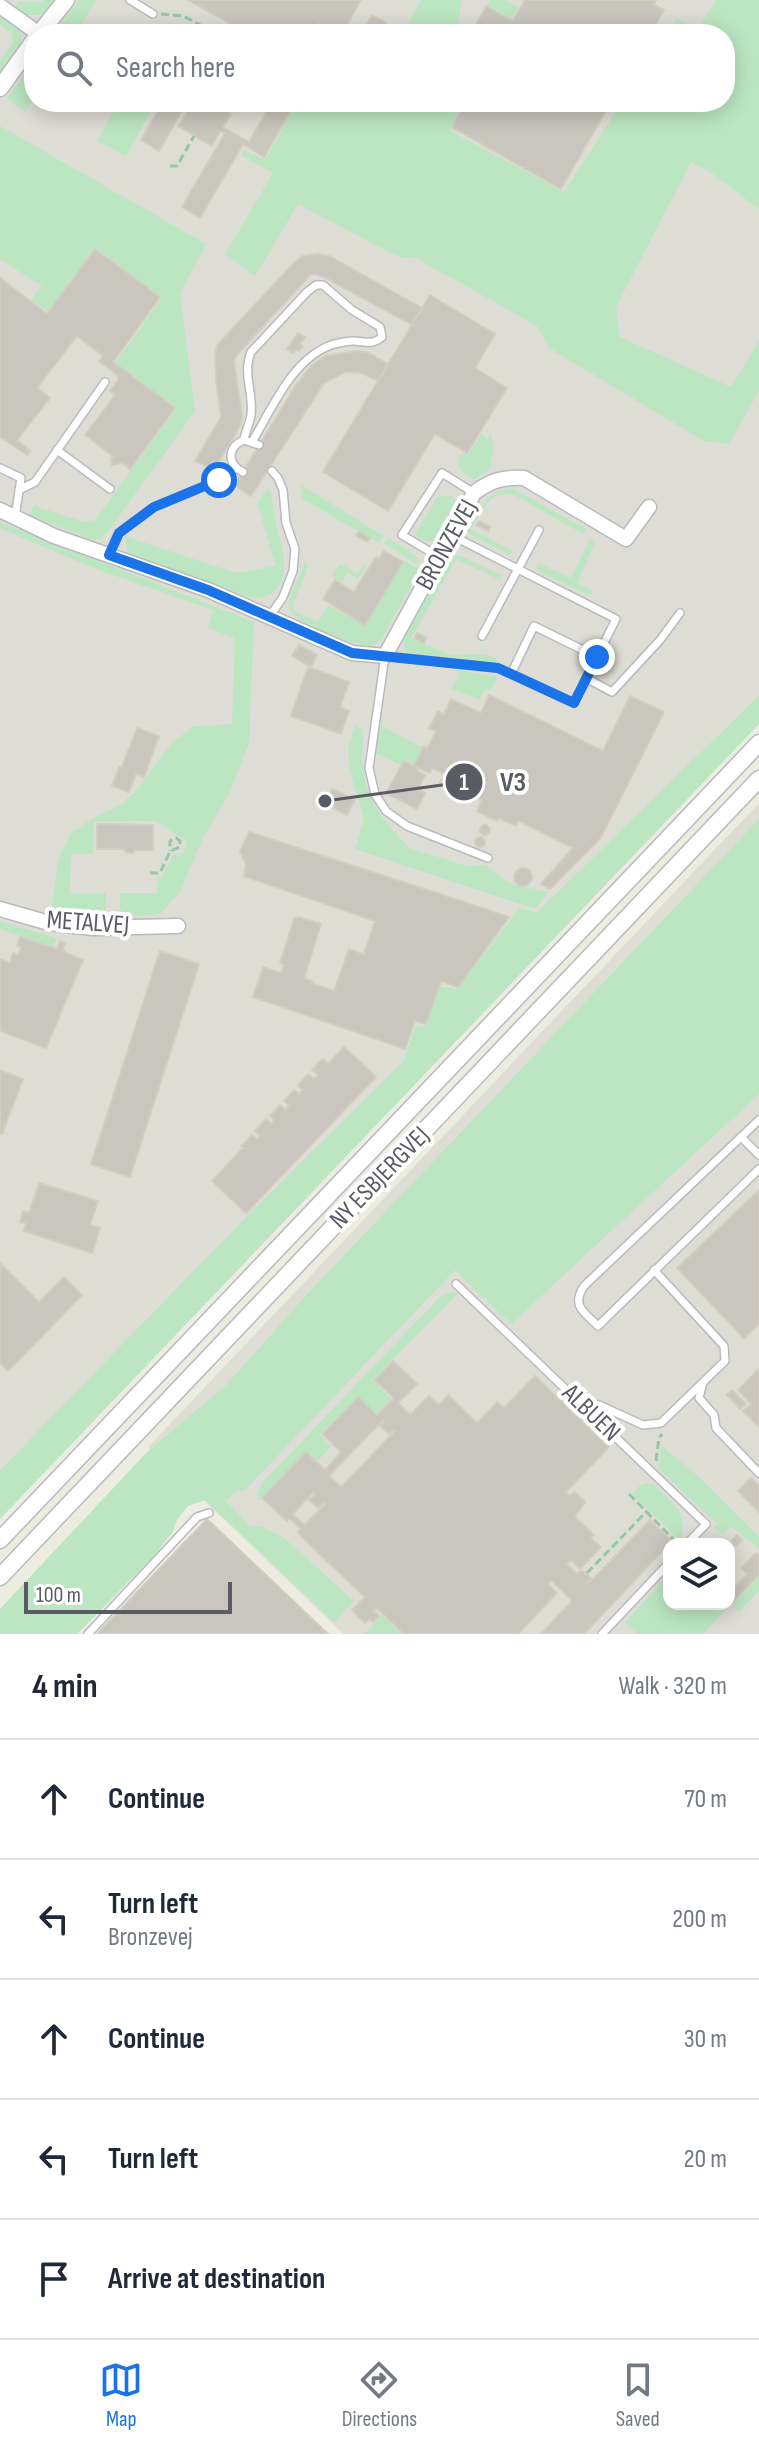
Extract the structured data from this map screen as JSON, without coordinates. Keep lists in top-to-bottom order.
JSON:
{
  "streets": {
    "street": ["BRONZEVEJ", "METALVEJ", "NY ESBJERGVEJ"],
    "lane": ["ALBUEN"]
  },
  "places": ["V3"],
  "scale_bar": "100 m",
  "page": {
    "search": "Search here",
    "scale": "100 m",
    "heading": ["4 min", "Walk · 320 m"],
    "list": [
      ["Continue", "70 m"],
      ["Turn left", "Bronzevej", "200 m"],
      ["Continue", "30 m"],
      ["Turn left", "20 m"],
      "Arrive at destination"
    ],
    "nav": ["Map", "Directions", "Saved"]
  }
}
